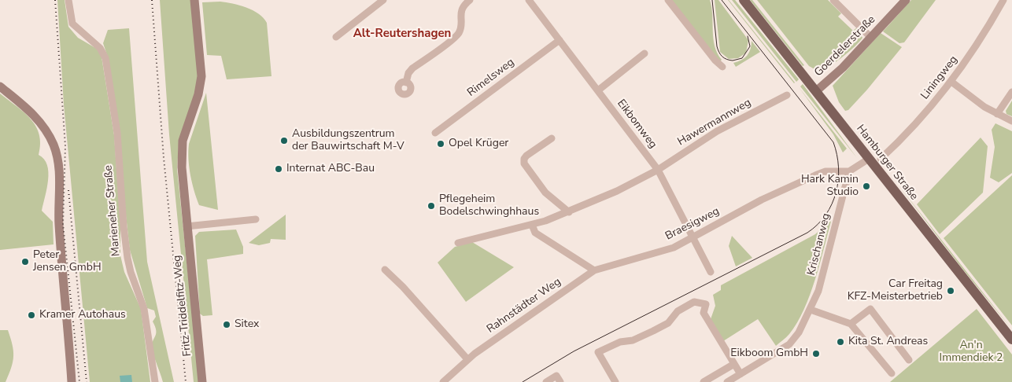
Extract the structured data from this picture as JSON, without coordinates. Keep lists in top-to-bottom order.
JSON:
{
  "streets": {
    "main road": ["Hamburger Straße"],
    "street": [
      "Goerdelerstraße",
      "Rimelsweg",
      "Liningweg",
      "Hawermannweg",
      "Eikbomweg",
      "Marieneher Straße",
      "Braesigweg",
      "Krischanweg",
      "Fritz-Triddelfitz-Weg",
      "Rahnstädter Weg"
    ]
  },
  "crossings": [
    ["Goerdelerstraße", "Hamburger Straße"],
    ["Rimelsweg", "Eikbomweg"],
    ["Hawermannweg", "Eikbomweg"],
    ["Eikbomweg", "Braesigweg"],
    ["Braesigweg", "Krischanweg"],
    ["Braesigweg", "Rahnstädter Weg"]
  ],
  "districts": ["Alt-Reutershagen"],
  "parks": ["An'n Immendiek 2"],
  "places": [
    "Ausbildungszentrum der Bauwirtschaft M-V",
    "Opel Krüger",
    "Internat ABC-Bau",
    "Hark Kamin Studio",
    "Pflegeheim Bodelschwinghhaus",
    "Peter Jensen GmbH",
    "Car Freitag KFZ-Meisterbetrieb",
    "Kramer Autohaus",
    "Sitex",
    "Kita St. Andreas",
    "Eikboom GmbH"
  ]
}
